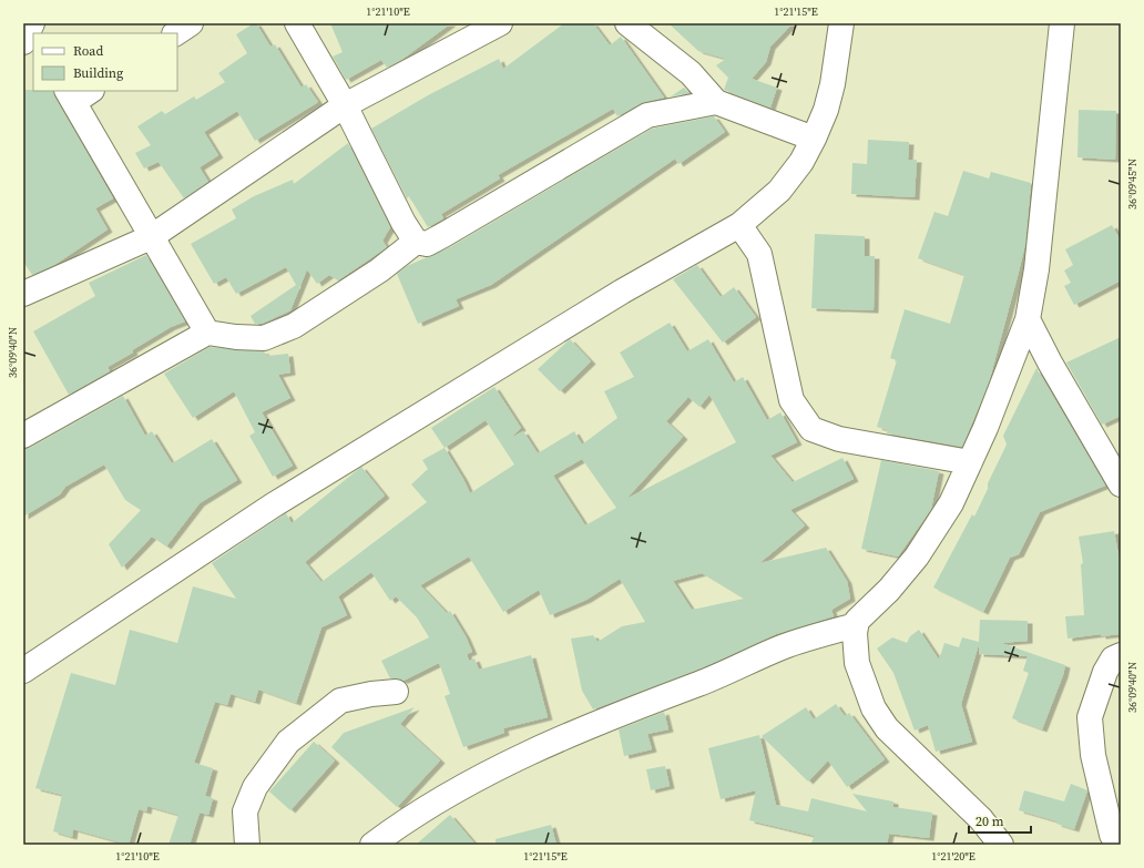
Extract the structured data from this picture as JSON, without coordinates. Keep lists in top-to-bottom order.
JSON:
{
  "legend": ["Road", "Building"],
  "scale_bar": "20 m",
  "coordinates": [
    "1°21'10\"E",
    "1°21'15\"E",
    "36°09'45\"N",
    "36°09'40\"N",
    "1°21'20\"E"
  ]
}
